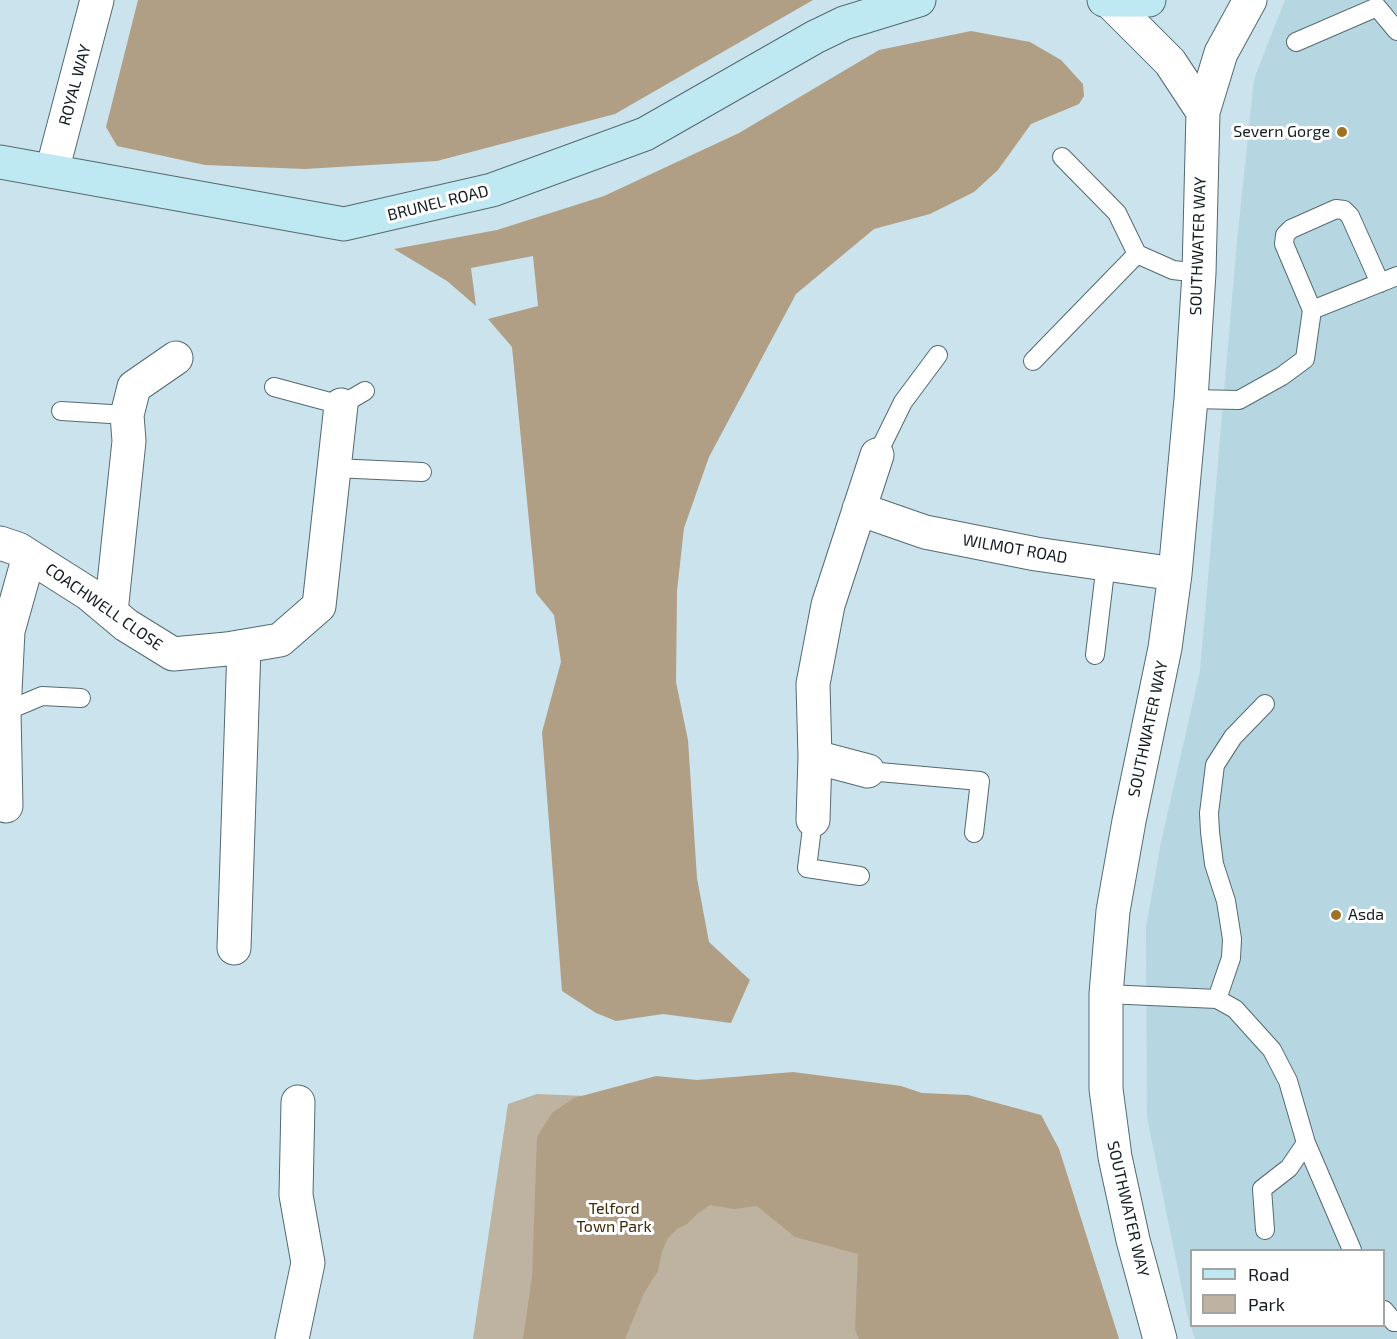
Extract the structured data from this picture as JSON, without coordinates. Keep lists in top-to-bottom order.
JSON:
{
  "streets": {
    "street": [
      "ROYAL WAY",
      "BRUNEL ROAD",
      "SOUTHWATER WAY",
      "WILMOT ROAD",
      "COACHWELL CLOSE"
    ]
  },
  "crossings": [
    ["ROYAL WAY", "BRUNEL ROAD"],
    ["SOUTHWATER WAY", "WILMOT ROAD"]
  ],
  "parks": ["Telford Town Park"],
  "places": ["Severn Gorge", "Asda"],
  "legend": ["Road", "Park"]
}
